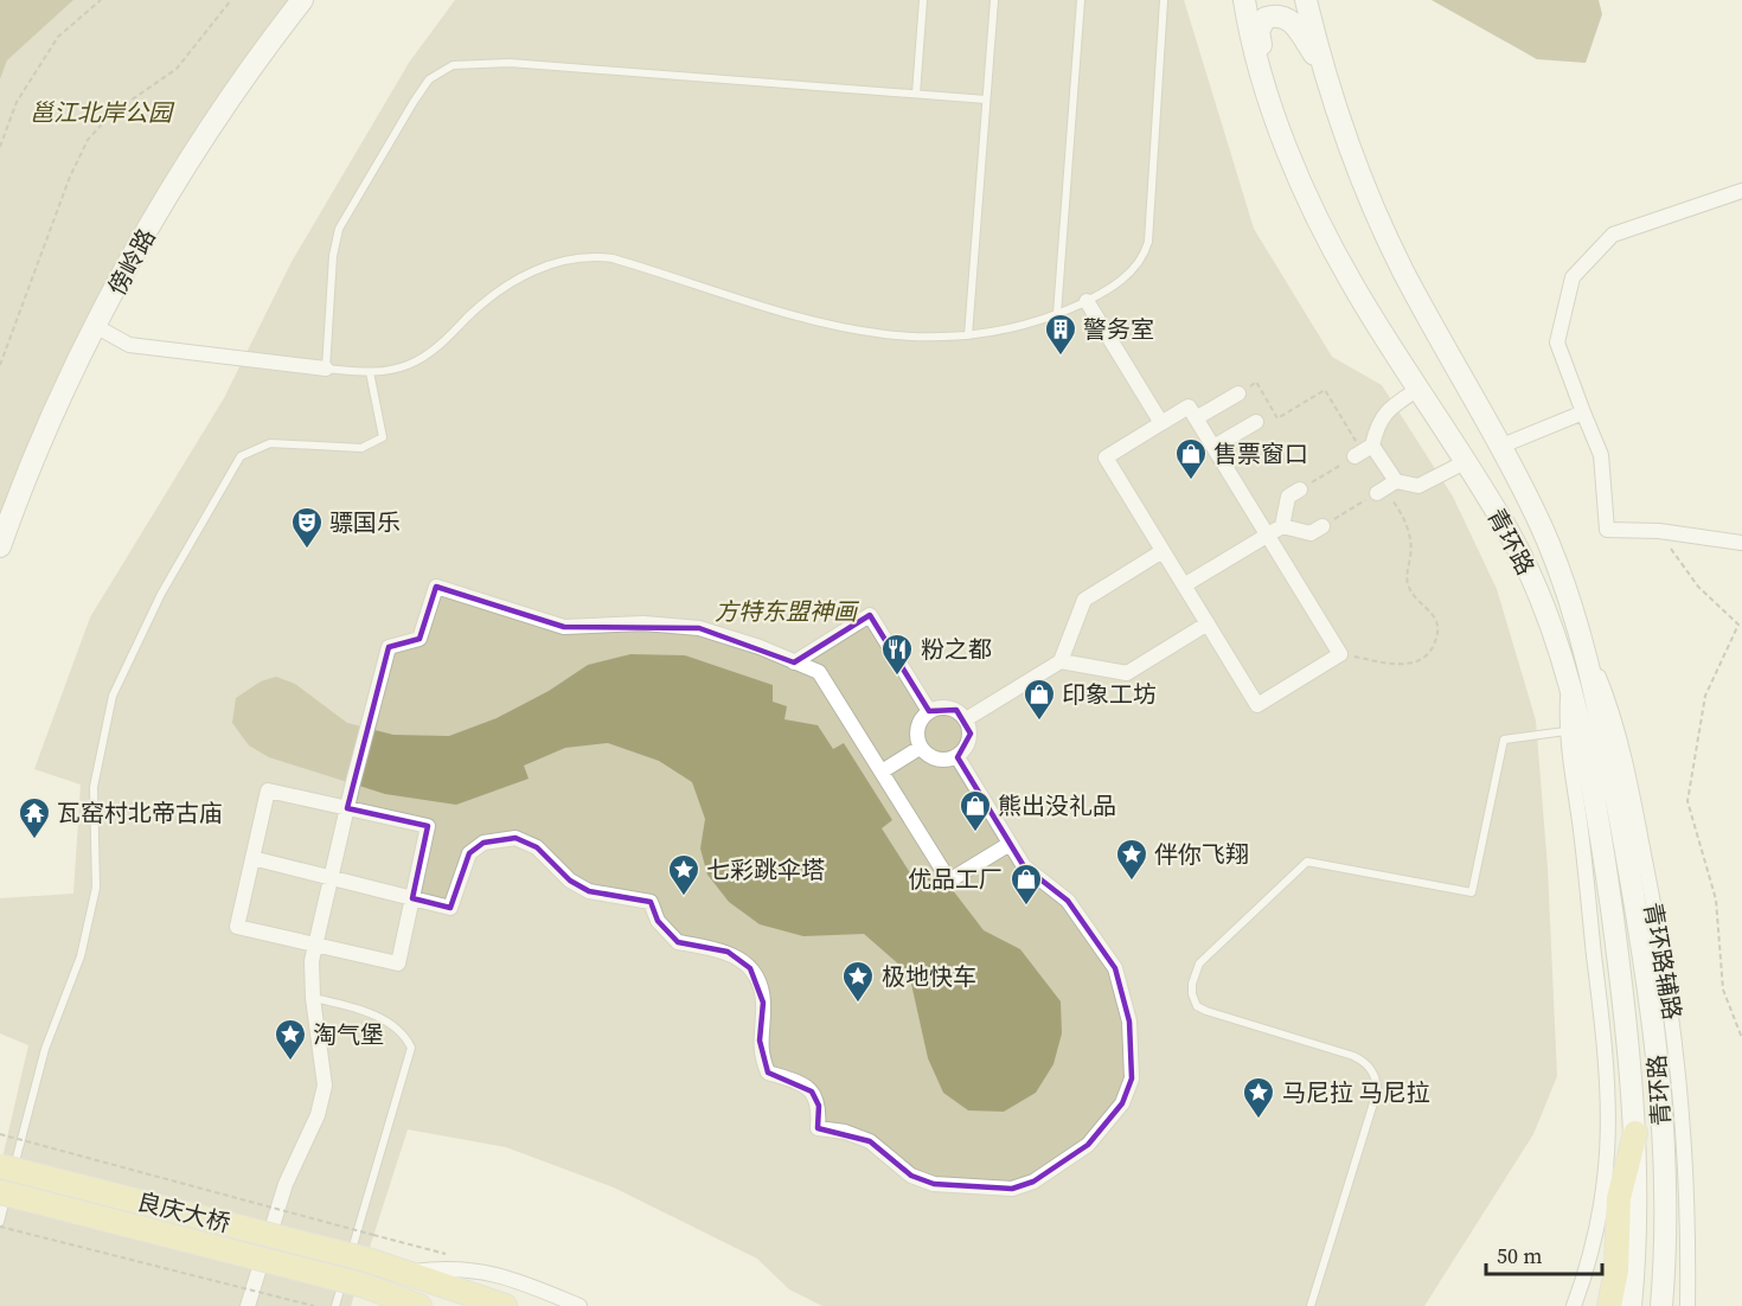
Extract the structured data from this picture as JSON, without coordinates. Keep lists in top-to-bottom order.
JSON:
{
  "streets": {
    "main road": ["傍岭路", "青环路", "良庆大桥"],
    "street": ["青环路辅路"]
  },
  "crossings": [
    ["青环路", "青环路辅路"]
  ],
  "parks": ["邕江北岸公园", "方特东盟神画"],
  "places": {
    "building": ["警务室"],
    "shop": [
      "售票窗口",
      "印象工坊",
      "熊出没礼品",
      "优品工厂"
    ],
    "theatre": ["骠国乐"],
    "restaurant": ["粉之都"],
    "temple": ["瓦窑村北帝古庙"],
    "place": [
      "伴你飞翔",
      "七彩跳伞塔",
      "极地快车",
      "淘气堡",
      "马尼拉 马尼拉"
    ]
  },
  "scale_bar": "50 m"
}
